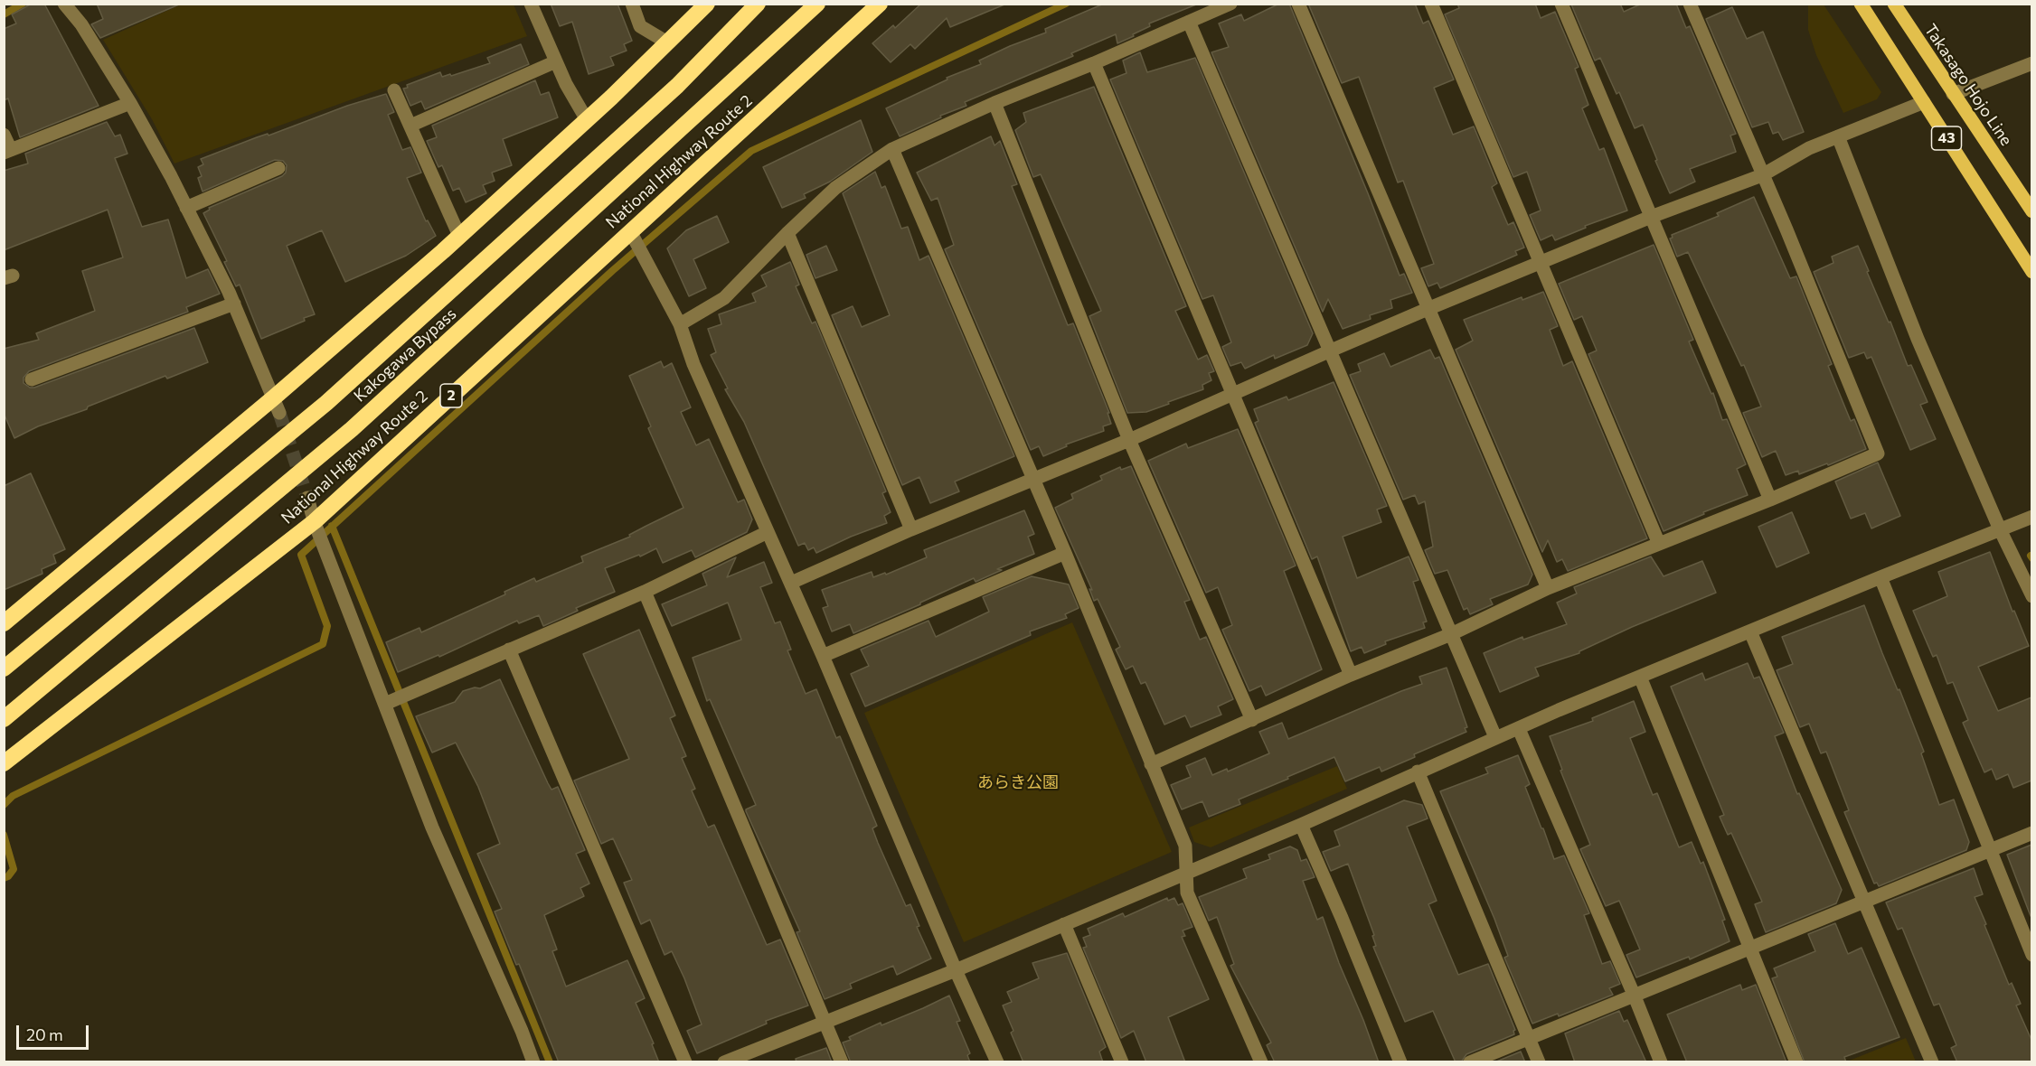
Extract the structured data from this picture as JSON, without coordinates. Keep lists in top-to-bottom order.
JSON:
{
  "streets": {
    "highway": ["National Highway Route 2", "Kakogawa Bypass", "2"],
    "main road": ["Takasago Hojo Line", "43"]
  },
  "parks": ["あらき公園"],
  "scale_bar": "20 m"
}
